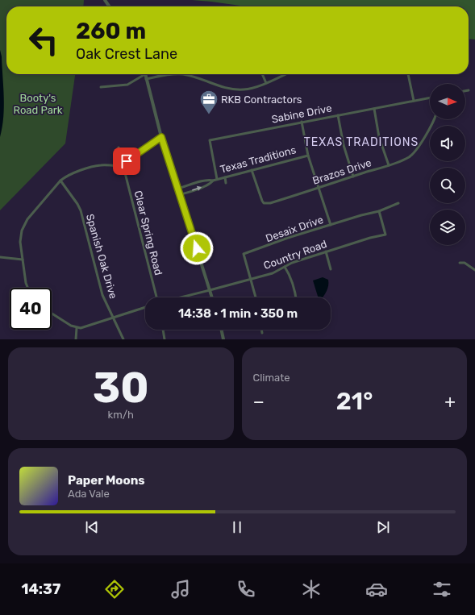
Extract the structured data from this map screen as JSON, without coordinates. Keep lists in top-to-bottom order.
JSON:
{
  "streets": {
    "street": [
      "Sabine Drive",
      "Texas Traditions",
      "Brazos Drive",
      "Desaix Drive",
      "Clear Spring Road",
      "Country Road",
      "Spanish Oak Drive"
    ]
  },
  "crossings": [
    ["Sabine Drive", "Texas Traditions"],
    ["Texas Traditions", "Brazos Drive"],
    ["Desaix Drive", "Country Road"]
  ],
  "districts": ["TEXAS TRADITIONS"],
  "parks": ["Booty's Road Park"],
  "places": {
    "office": ["RKB Contractors"]
  },
  "north": "right",
  "page": {
    "turn": ["260 m", "Oak Crest Lane"],
    "limit": "40",
    "trip": "14:38 · 1 min · 350 m",
    "tile": [
      ["30", "km/h"],
      "Climate"
    ],
    "heat": ["−", "21°", "+"],
    "song": ["Paper Moons", "Ada Vale"],
    "tabs": "14:37"
  }
}
